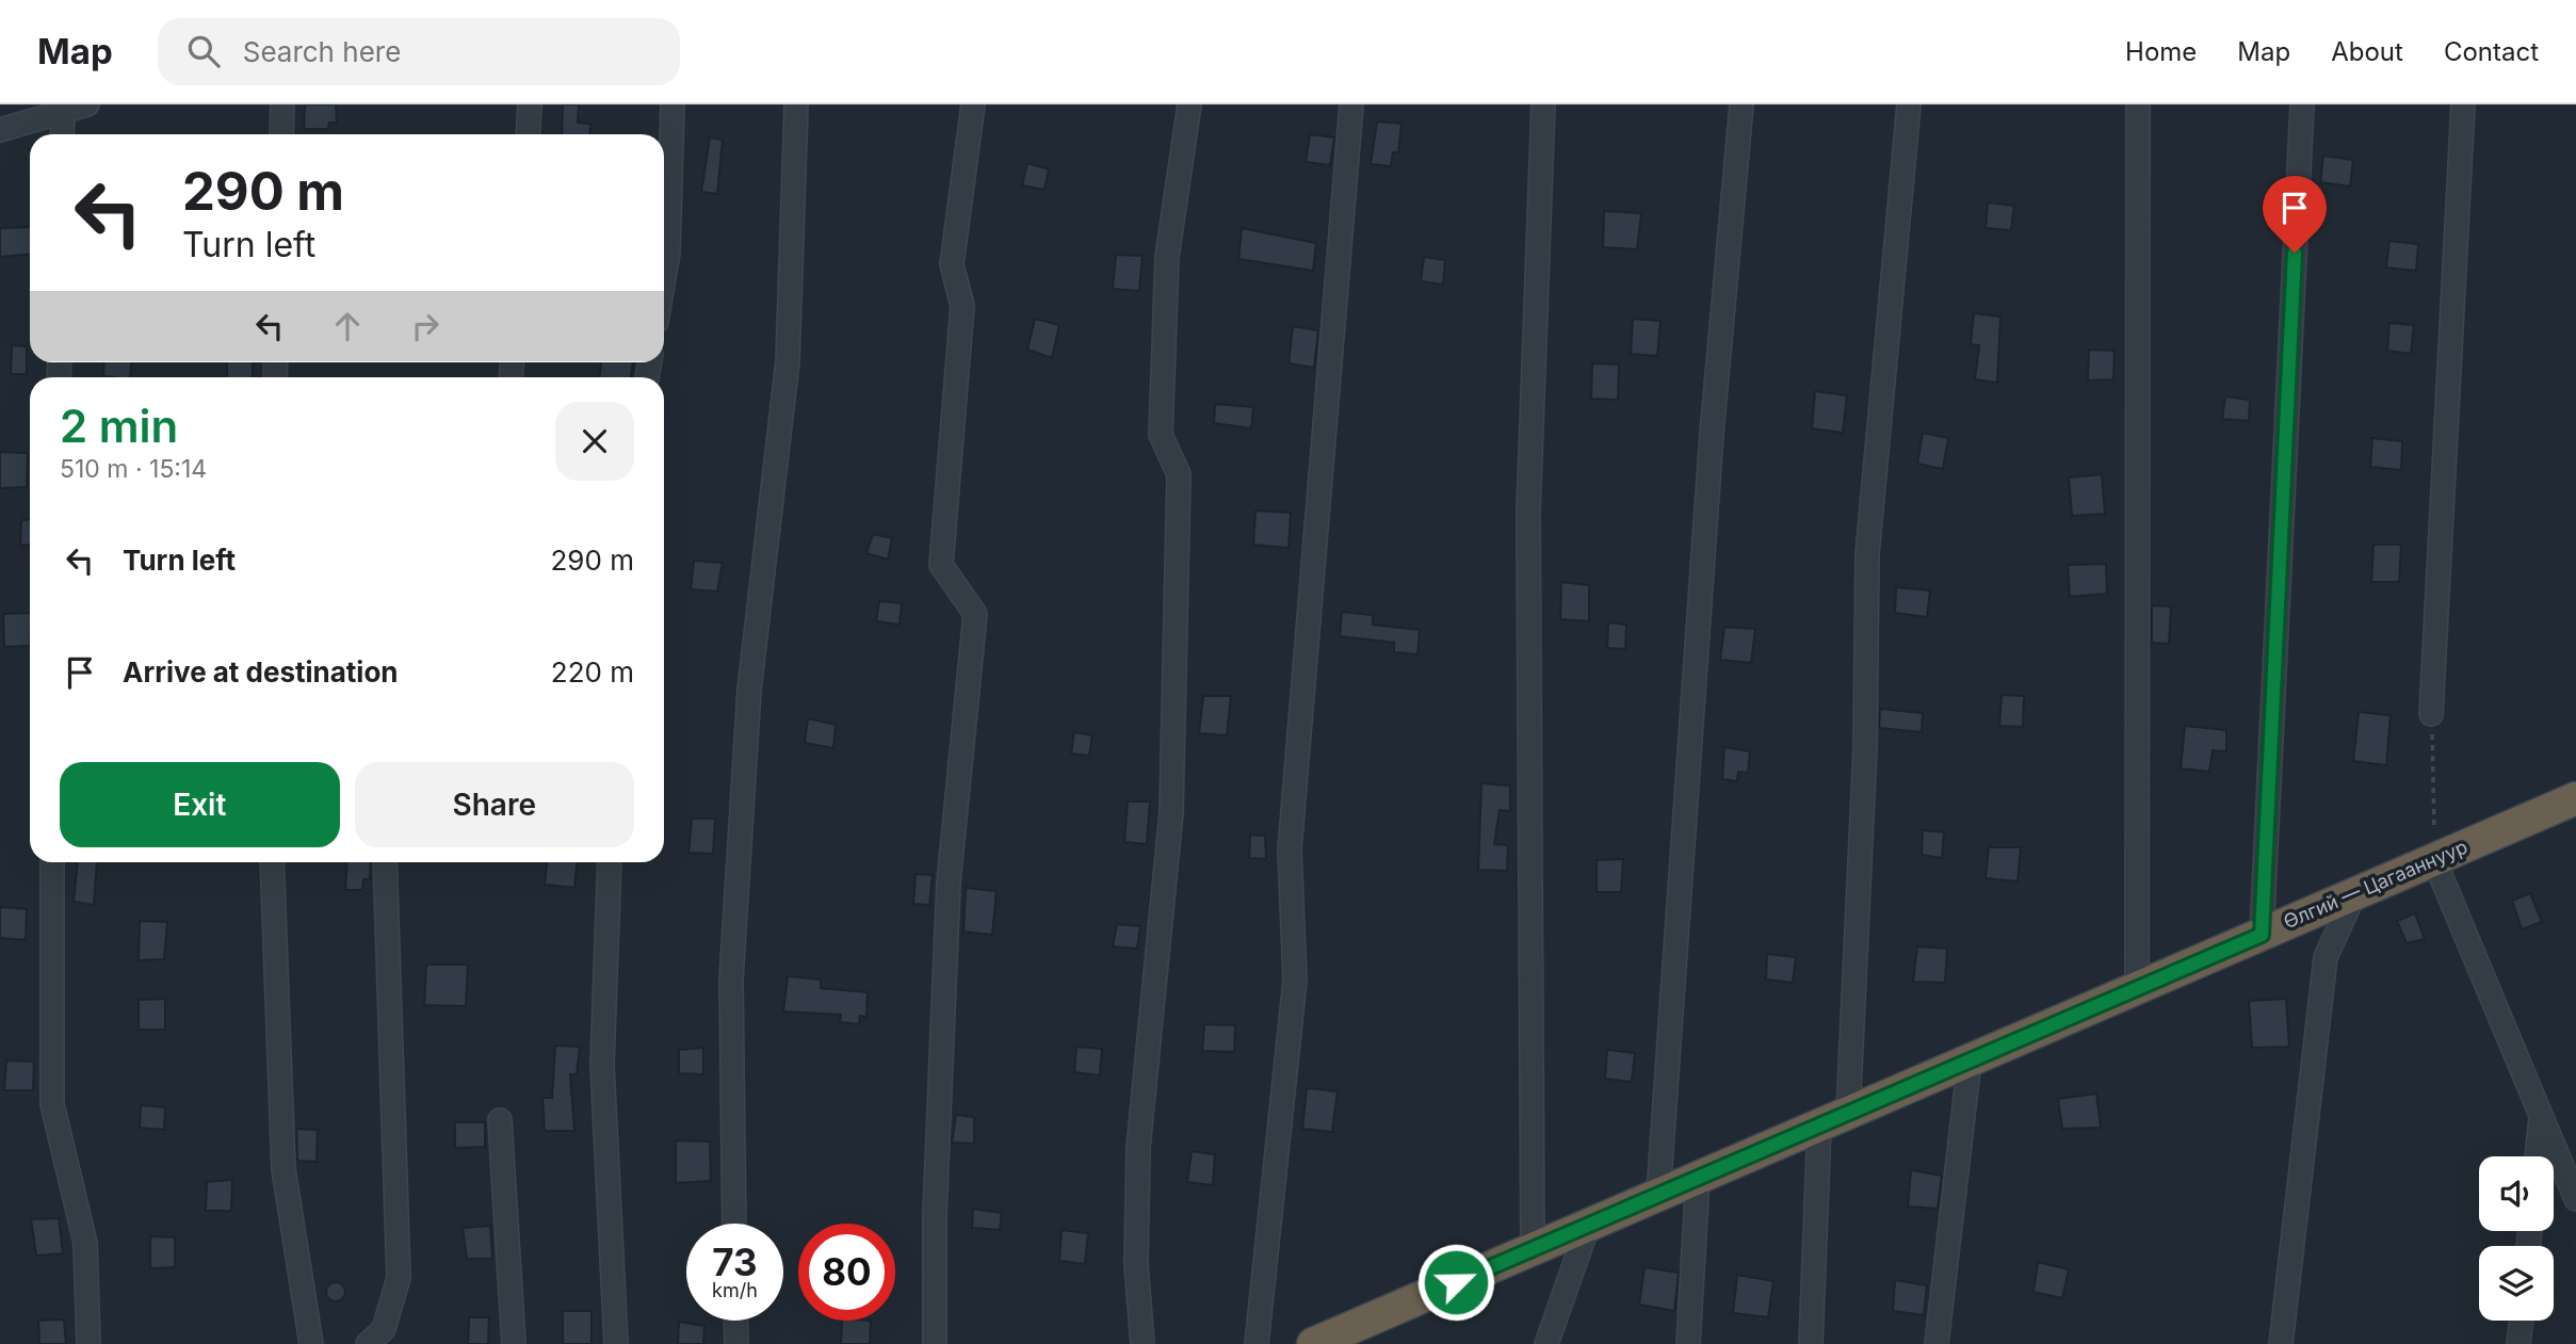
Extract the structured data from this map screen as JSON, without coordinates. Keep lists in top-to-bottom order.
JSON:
{
  "streets": {
    "highway": ["Өлгий — Цагааннуур"]
  },
  "page": {
    "header": "Map",
    "search": "Search here",
    "nav": [
      "Home",
      "Map",
      "About",
      "Contact"
    ],
    "turn": ["290 m", "Turn left"],
    "heading": ["2 min", "510 m · 15:14"],
    "list": [
      {
        "name": "Turn left",
        "value": "290 m"
      },
      {
        "name": "Arrive at destination",
        "value": "220 m"
      }
    ],
    "buttons": ["Exit", "Share"],
    "speed": "73 km/h",
    "limit": "80"
  }
}
